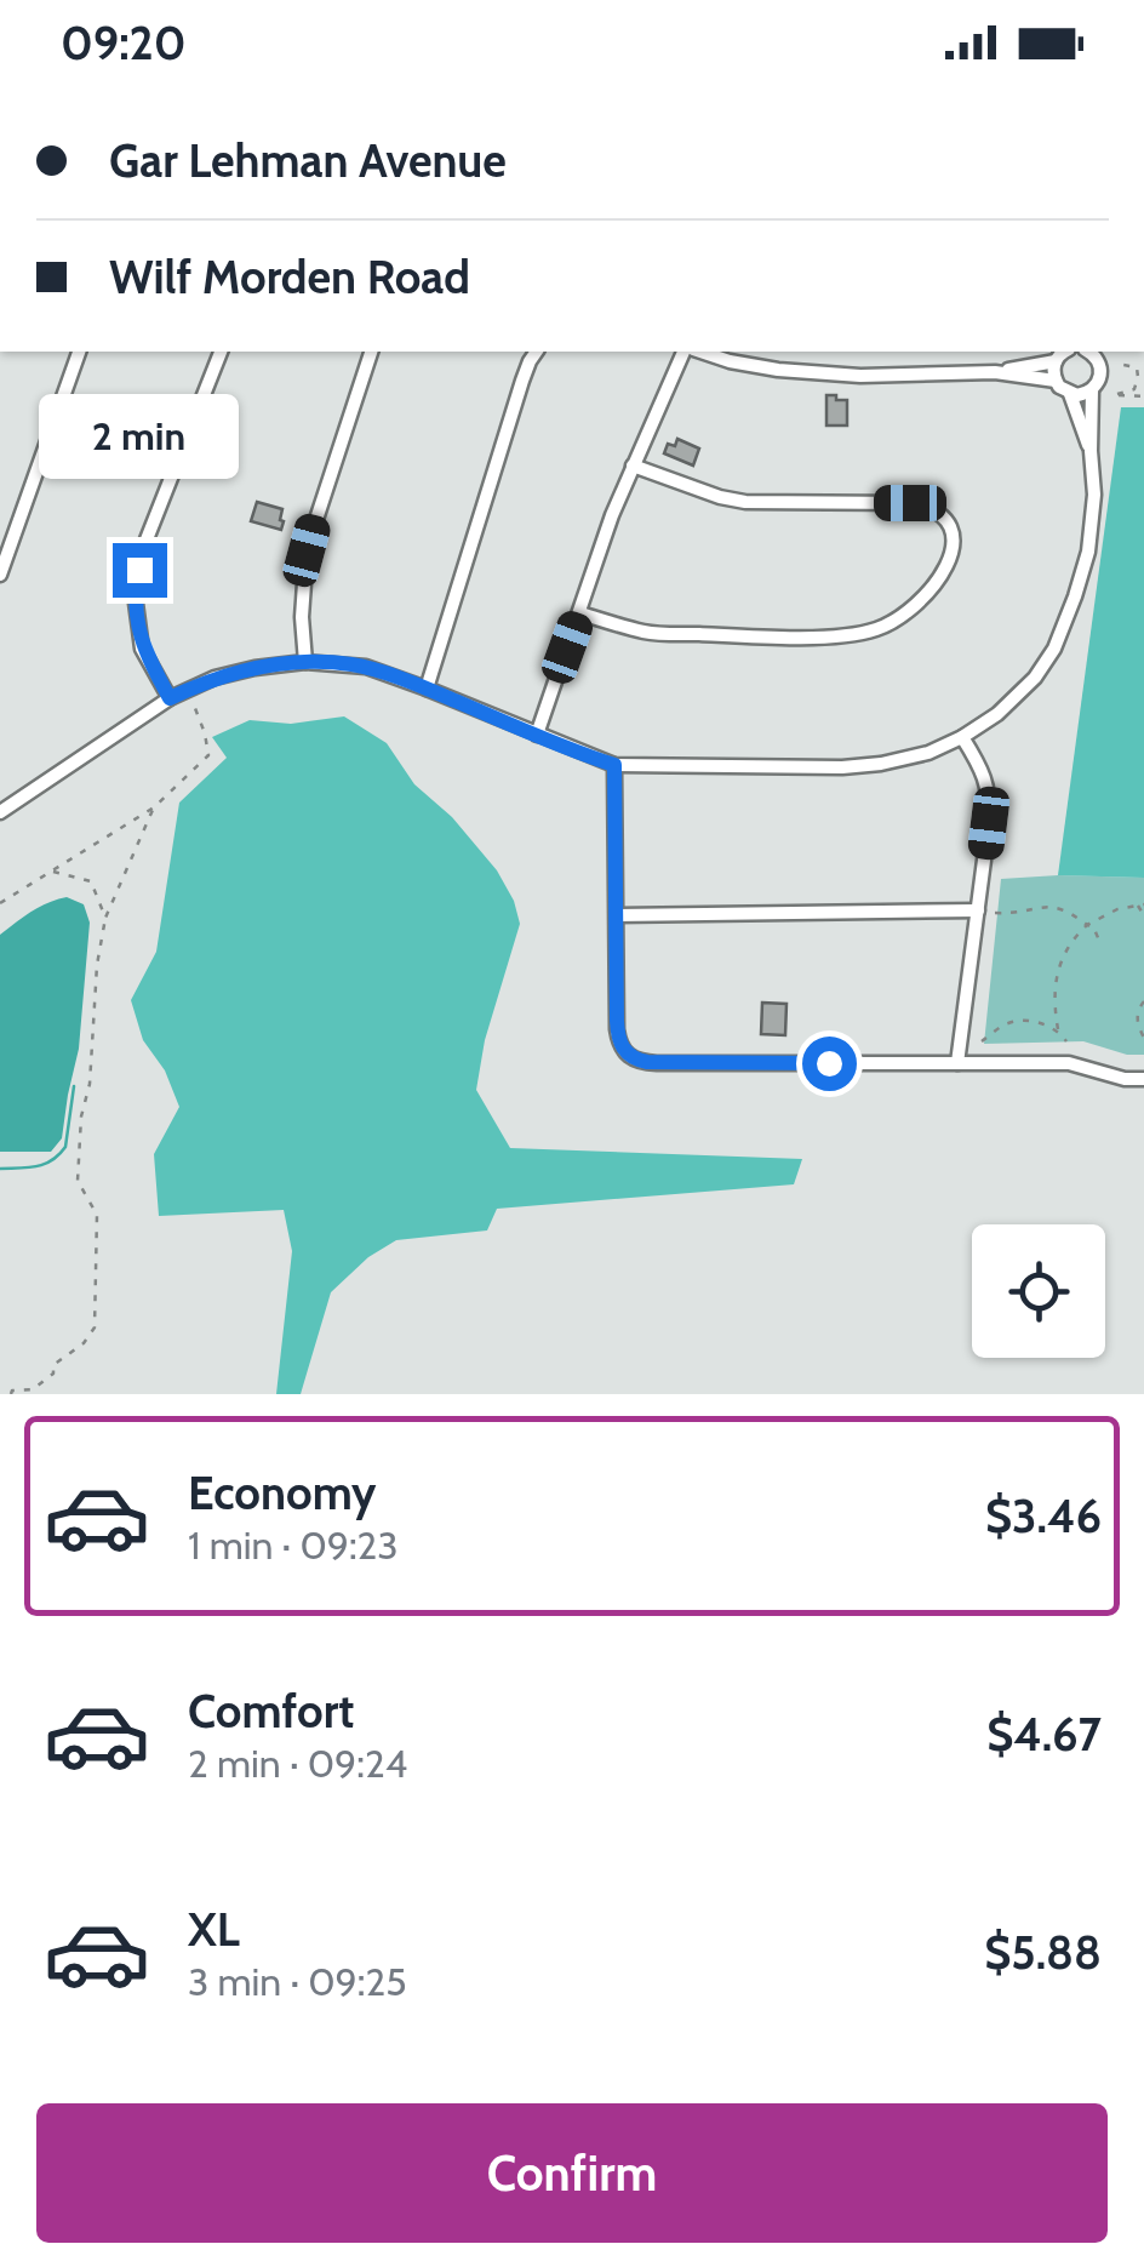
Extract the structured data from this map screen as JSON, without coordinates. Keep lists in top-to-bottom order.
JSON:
{
  "page": {
    "status": "09:20",
    "banner": ["Gar Lehman Avenue", "Wilf Morden Road"],
    "bubble": "2 min",
    "list": [
      {
        "name": "Economy",
        "note": "1 min · 09:23",
        "value": "$3.46"
      },
      {
        "name": "Comfort",
        "note": "2 min · 09:24",
        "value": "$4.67"
      },
      {
        "name": "XL",
        "note": "3 min · 09:25",
        "value": "$5.88"
      }
    ],
    "buttons": "Confirm"
  }
}
